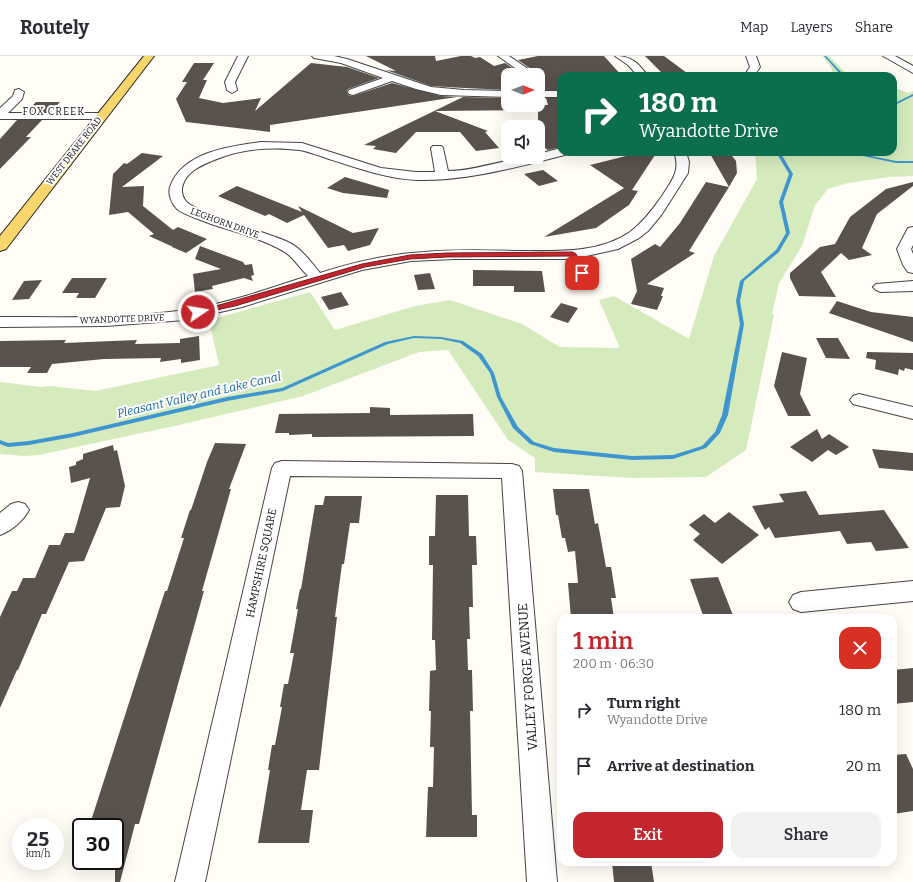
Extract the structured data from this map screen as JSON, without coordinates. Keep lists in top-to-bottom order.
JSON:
{
  "streets": {
    "main road": ["WEST DRAKE ROAD"],
    "street": [
      "LEGHORN DRIVE",
      "WYANDOTTE DRIVE",
      "HAMPSHIRE SQUARE",
      "VALLEY FORGE AVENUE"
    ]
  },
  "crossings": [
    ["LEGHORN DRIVE", "WYANDOTTE DRIVE"],
    ["HAMPSHIRE SQUARE", "VALLEY FORGE AVENUE"]
  ],
  "districts": ["FOX CREEK"],
  "water": ["Pleasant Valley and Lake Canal"],
  "north": "right",
  "page": {
    "header": "Routely",
    "nav": ["Map", "Layers", "Share"],
    "turn": ["180 m", "Wyandotte Drive"],
    "heading": ["1 min", "200 m · 06:30"],
    "list": [
      {
        "name": "Turn right",
        "note": "Wyandotte Drive",
        "value": "180 m"
      },
      {
        "name": "Arrive at destination",
        "value": "20 m"
      }
    ],
    "buttons": ["Exit", "Share"],
    "speed": "25 km/h",
    "limit": "30"
  }
}
